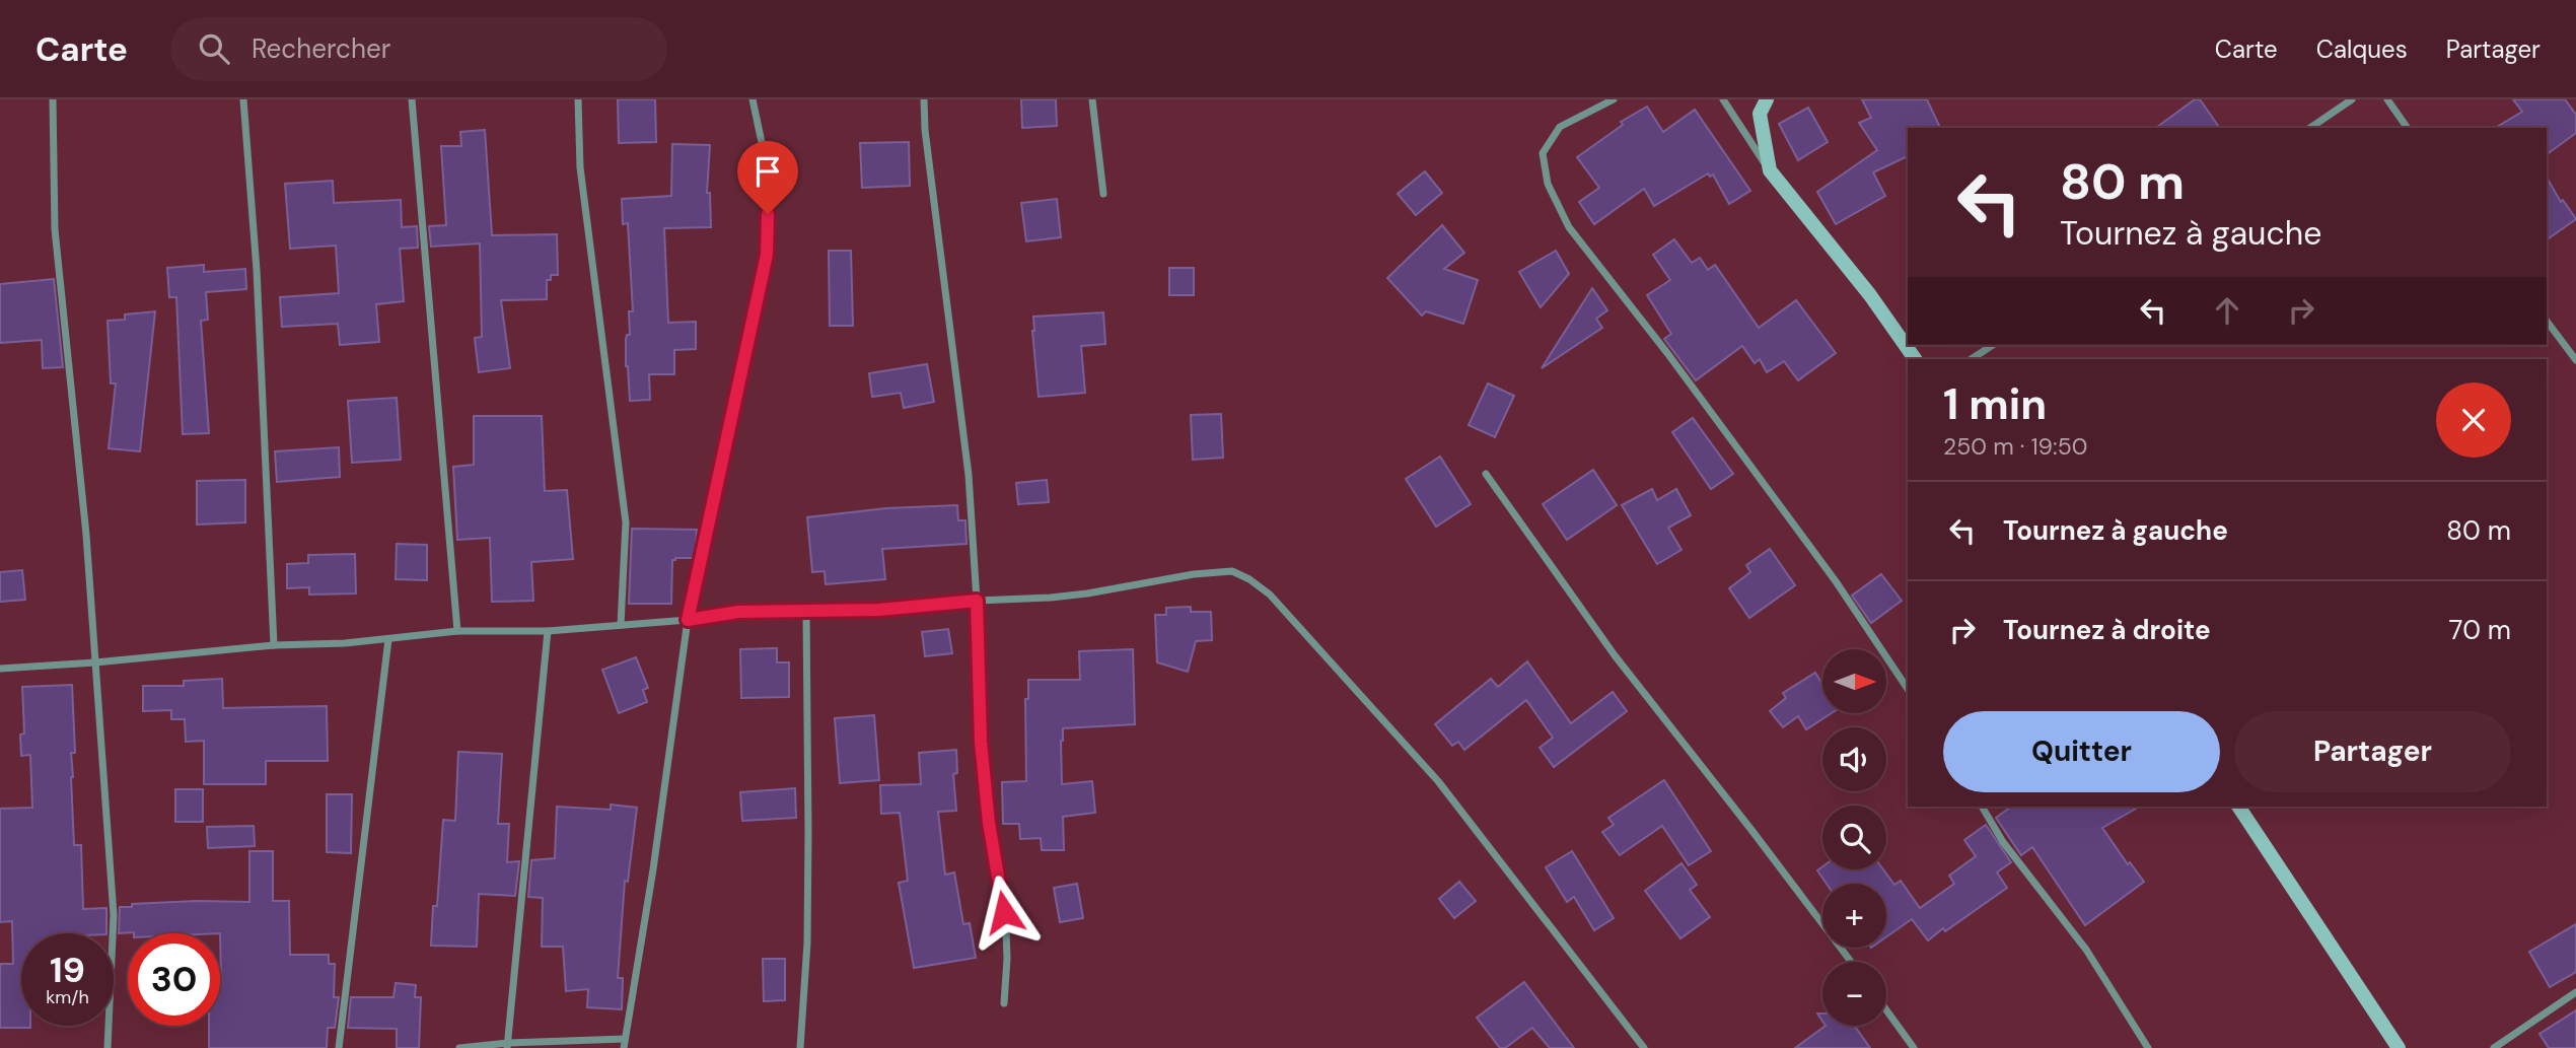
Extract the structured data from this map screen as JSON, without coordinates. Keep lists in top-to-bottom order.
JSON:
{
  "north": "right",
  "page": {
    "header": "Carte",
    "search": "Rechercher",
    "nav": ["Carte", "Calques", "Partager"],
    "turn": ["80 m", "Tournez à gauche"],
    "heading": ["1 min", "250 m · 19:50"],
    "list": [
      {
        "name": "Tournez à gauche",
        "value": "80 m"
      },
      {
        "name": "Tournez à droite",
        "value": "70 m"
      }
    ],
    "map_buttons": ["+", "−"],
    "buttons": ["Quitter", "Partager"],
    "speed": "19 km/h",
    "limit": "30"
  }
}
